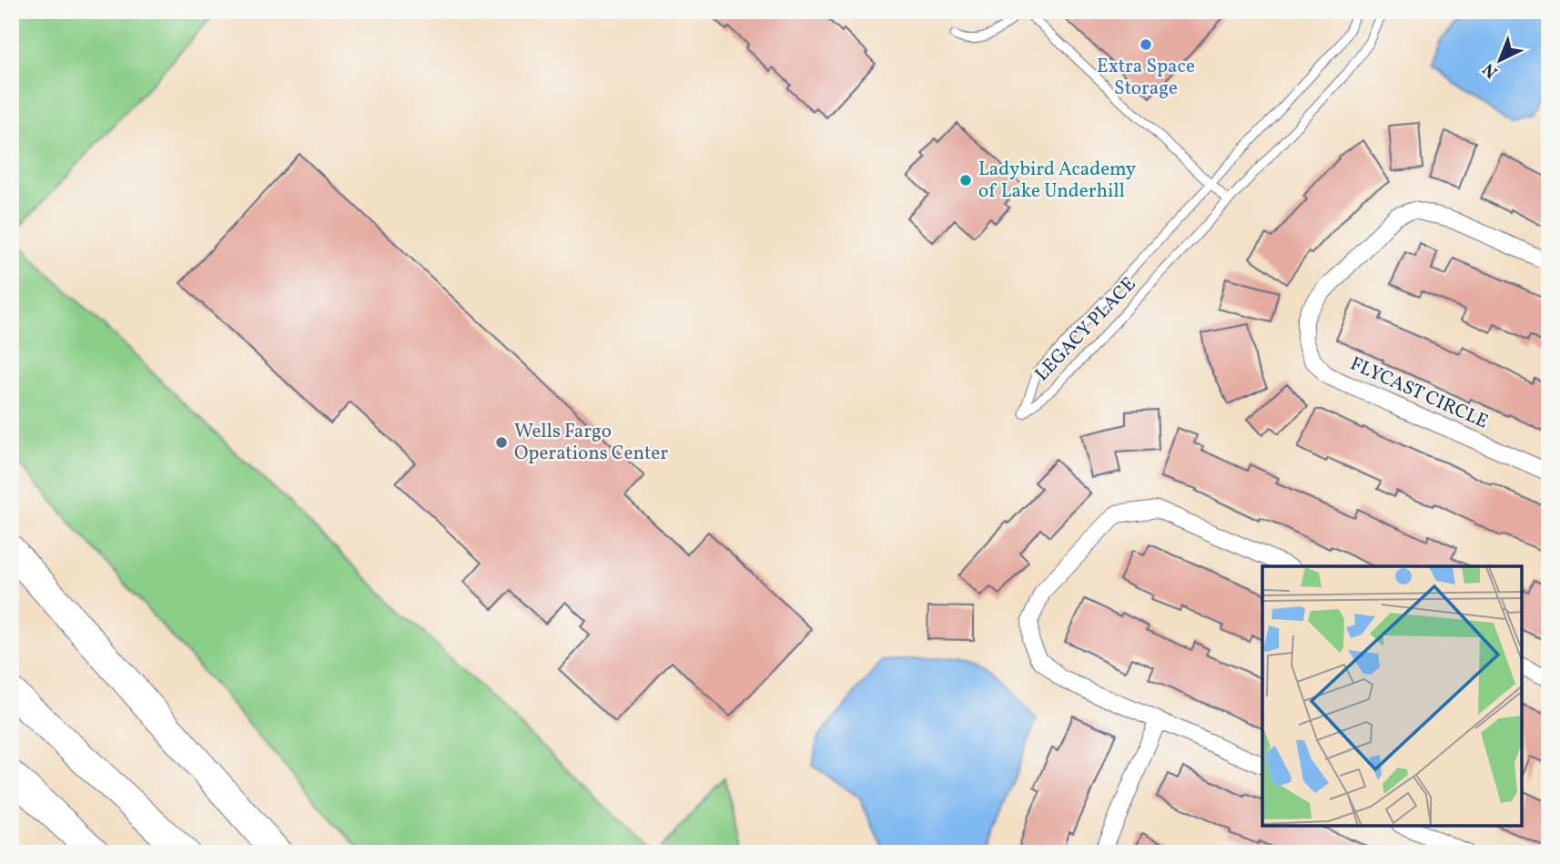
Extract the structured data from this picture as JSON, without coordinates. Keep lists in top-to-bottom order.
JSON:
{
  "streets": {
    "street": ["FLYCAST CIRCLE"],
    "lane": ["LEGACY PLACE"]
  },
  "places": ["Extra Space Storage", "Ladybird Academy of Lake Underhill", "Wells Fargo Operations Center"],
  "north": "bottom left"
}
